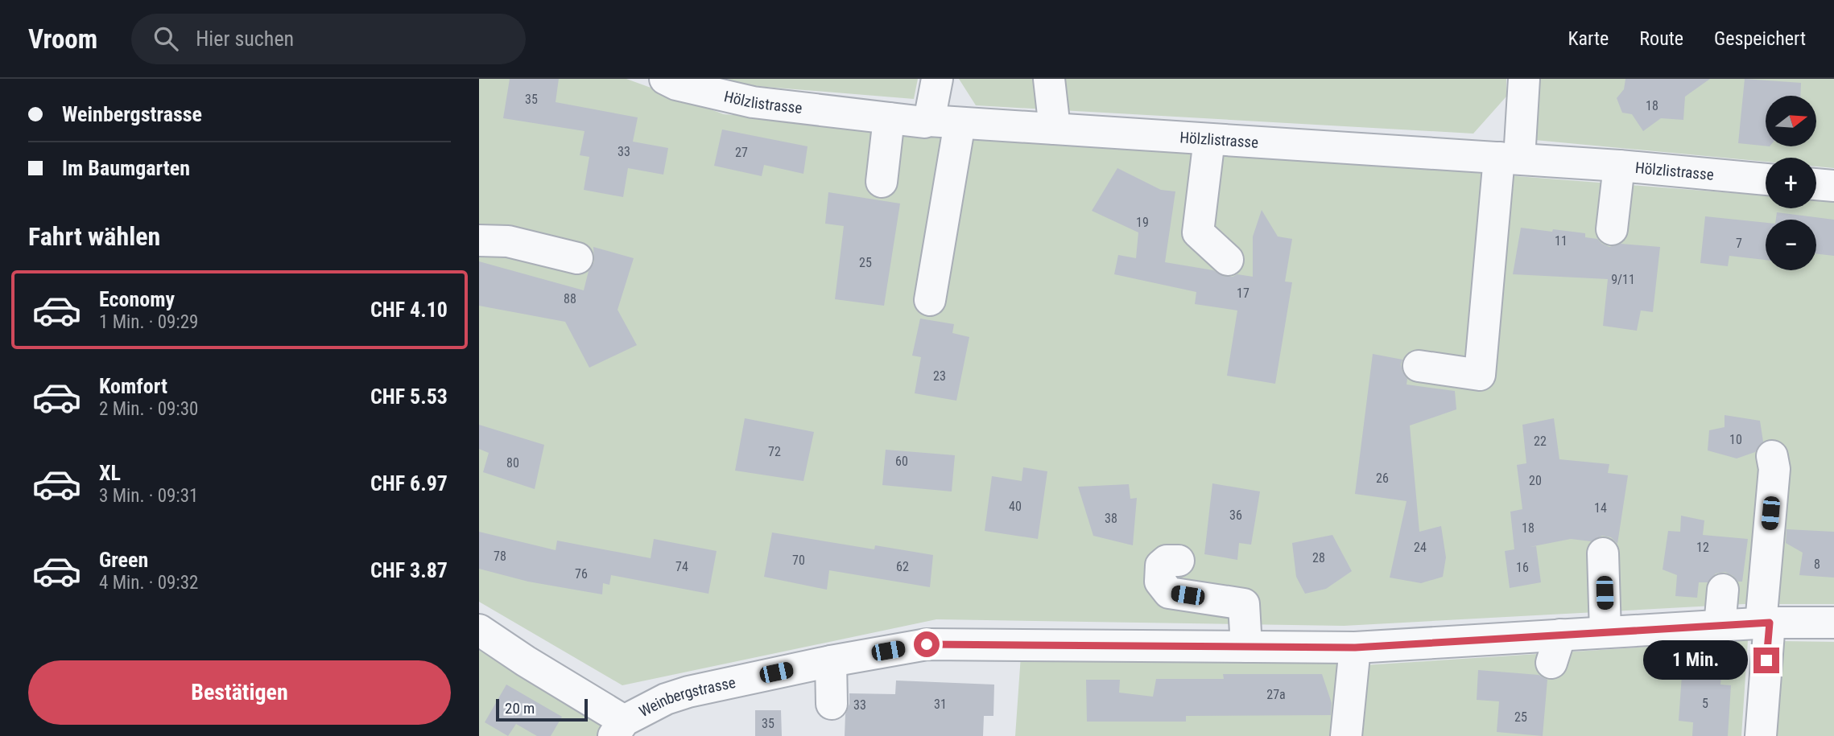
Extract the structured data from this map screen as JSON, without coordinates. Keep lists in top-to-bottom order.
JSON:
{
  "streets": {
    "street": ["Hölzlistrasse", "Weinbergstrasse"]
  },
  "house_numbers": [
    "35",
    "18",
    "33",
    "27",
    "19",
    "11",
    "7",
    "25",
    "9/11",
    "17",
    "88",
    "23",
    "10",
    "22",
    "72",
    "60",
    "80",
    "26",
    "20",
    "40",
    "14",
    "36",
    "38",
    "18",
    "24",
    "12",
    "78",
    "28",
    "70",
    "8",
    "74",
    "62",
    "16",
    "76",
    "27a",
    "5",
    "31",
    "33",
    "25",
    "35"
  ],
  "scale_bar": "20 m",
  "north": "right",
  "page": {
    "header": "Vroom",
    "search": "Hier suchen",
    "nav": ["Karte", "Route", "Gespeichert"],
    "banner": ["Weinbergstrasse", "Im Baumgarten"],
    "map_buttons": ["+", "−"],
    "heading": "Fahrt wählen",
    "list": [
      {
        "name": "Economy",
        "note": "1 Min. · 09:29",
        "value": "CHF 4.10"
      },
      {
        "name": "Komfort",
        "note": "2 Min. · 09:30",
        "value": "CHF 5.53"
      },
      {
        "name": "XL",
        "note": "3 Min. · 09:31",
        "value": "CHF 6.97"
      },
      {
        "name": "Green",
        "note": "4 Min. · 09:32",
        "value": "CHF 3.87"
      }
    ],
    "bubble": "1 Min.",
    "buttons": "Bestätigen",
    "scale": "20 m"
  }
}
